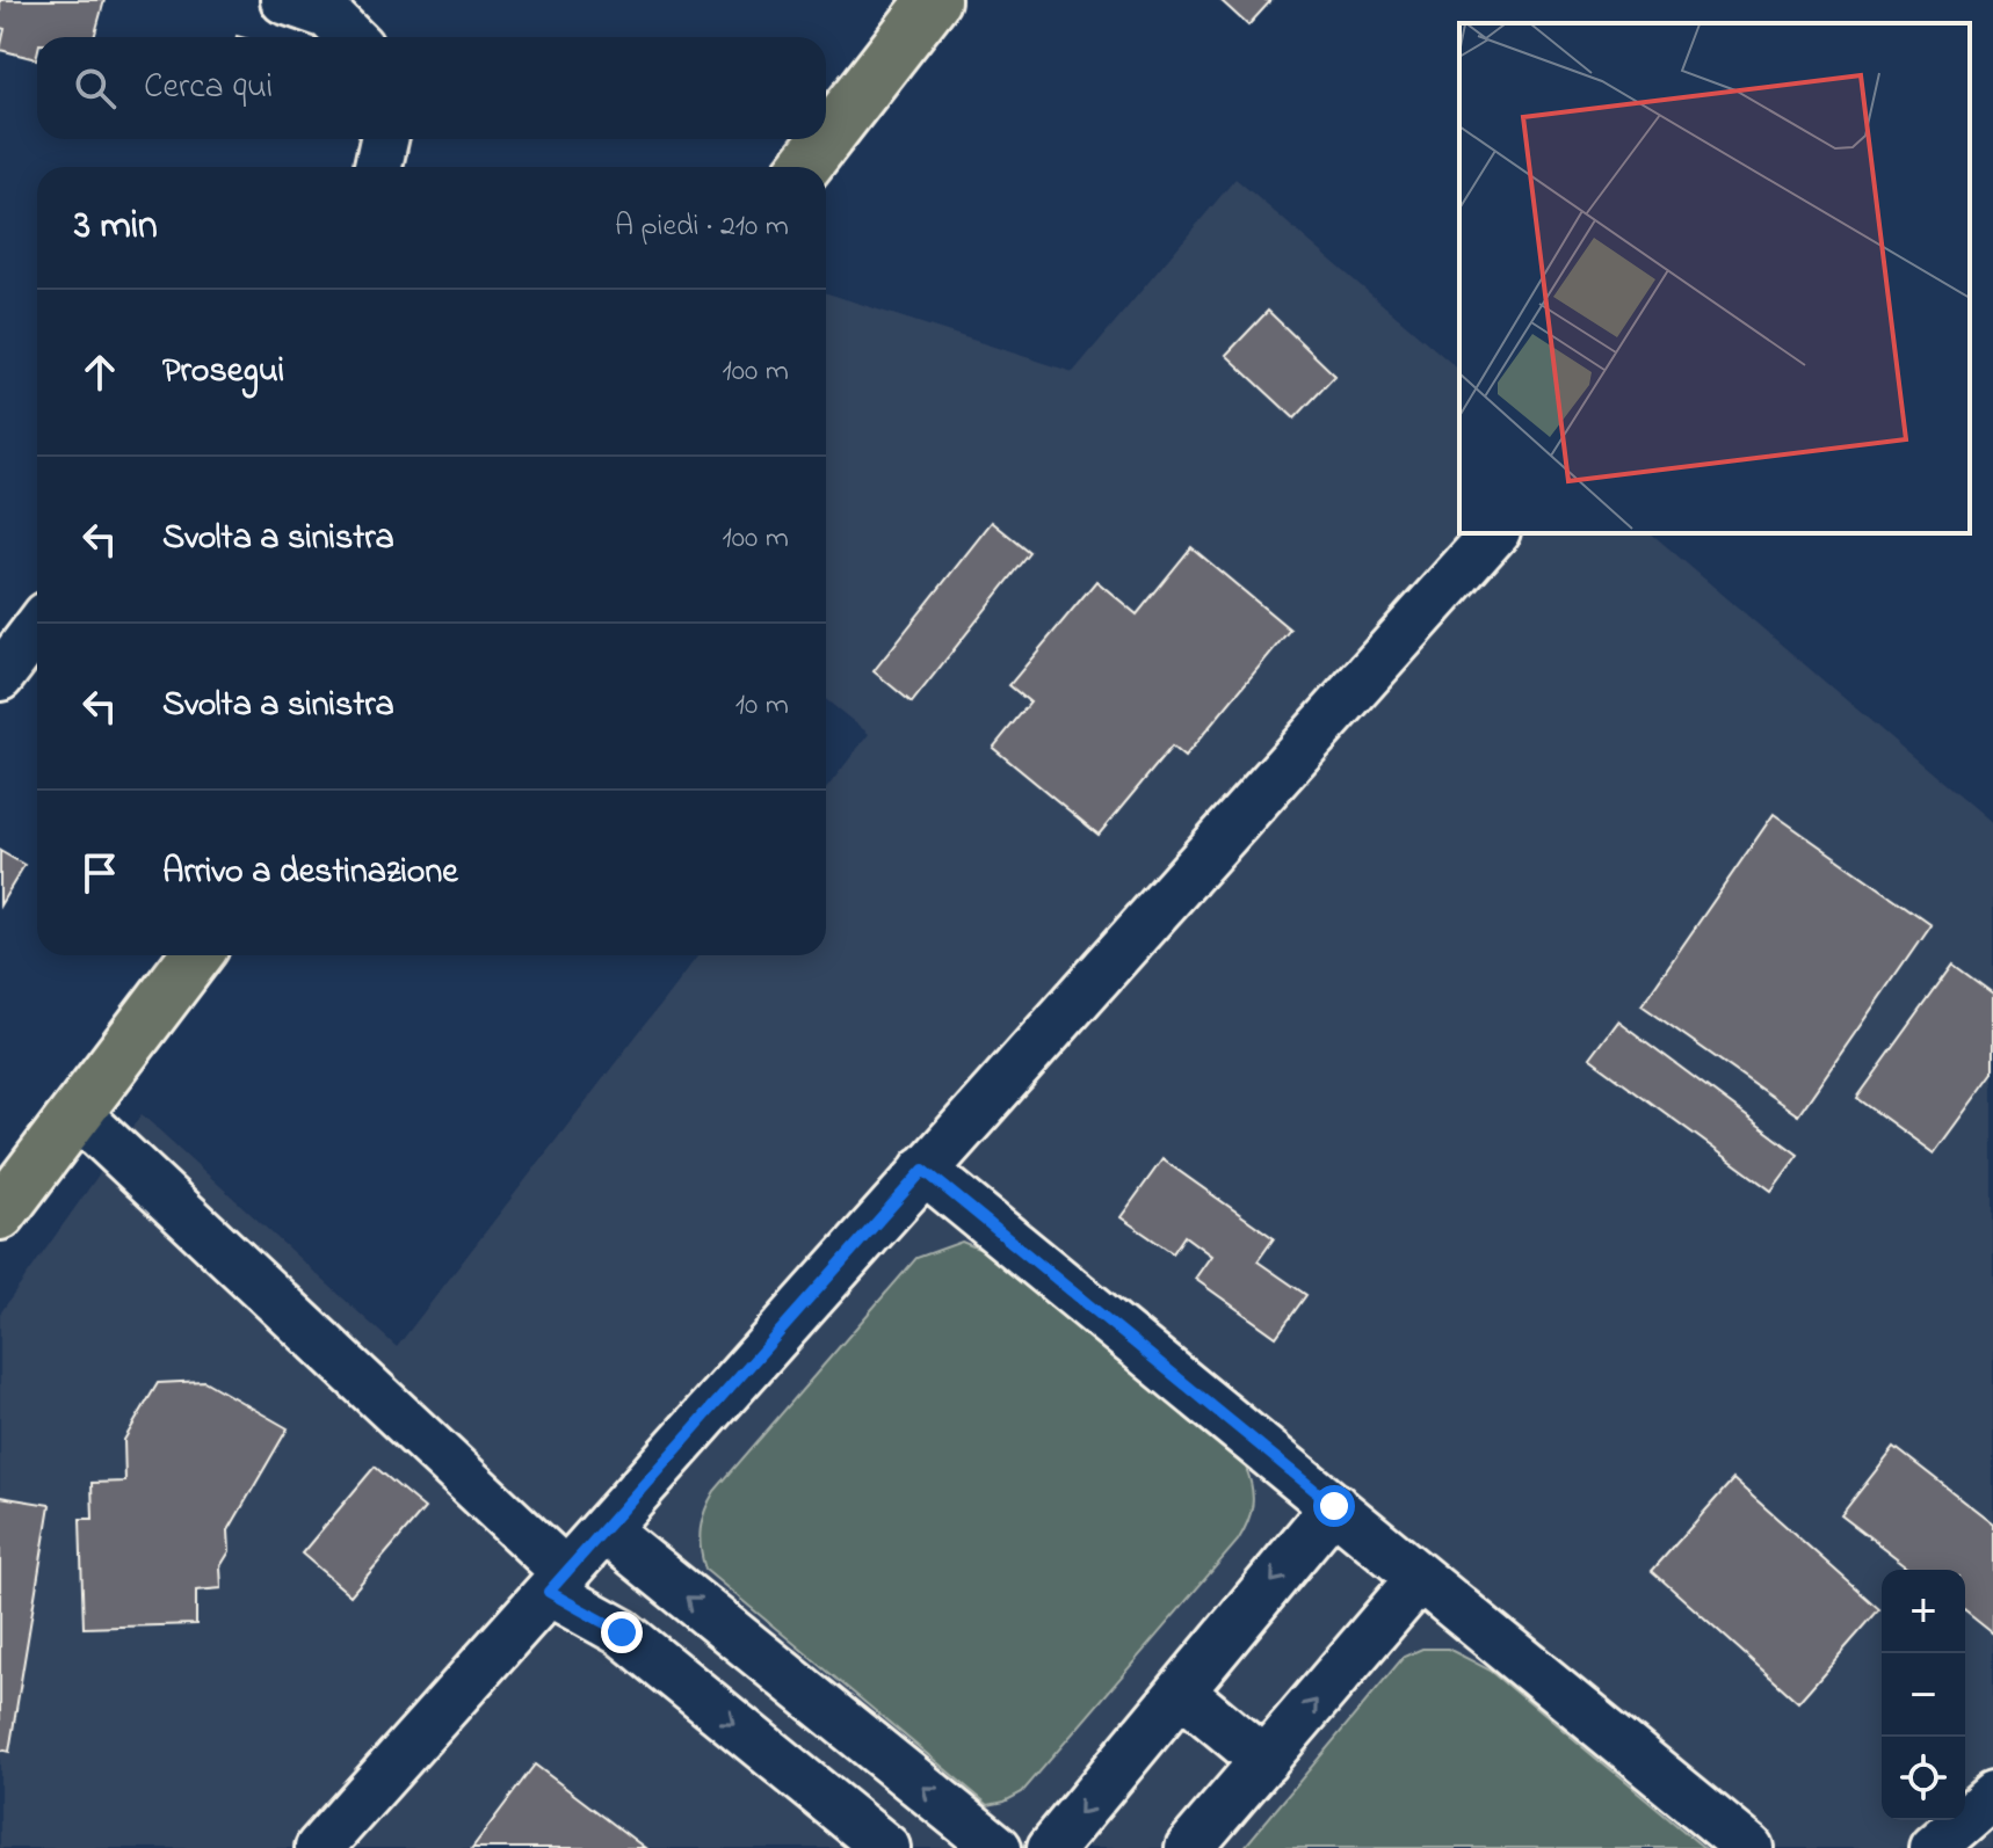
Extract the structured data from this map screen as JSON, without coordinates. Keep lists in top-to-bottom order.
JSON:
{
  "page": {
    "search": "Cerca qui",
    "heading": ["3 min", "A piedi · 210 m"],
    "list": [
      ["Prosegui", "100 m"],
      ["Svolta a sinistra", "100 m"],
      ["Svolta a sinistra", "10 m"],
      "Arrivo a destinazione"
    ],
    "map_buttons": ["+", "−"]
  }
}
